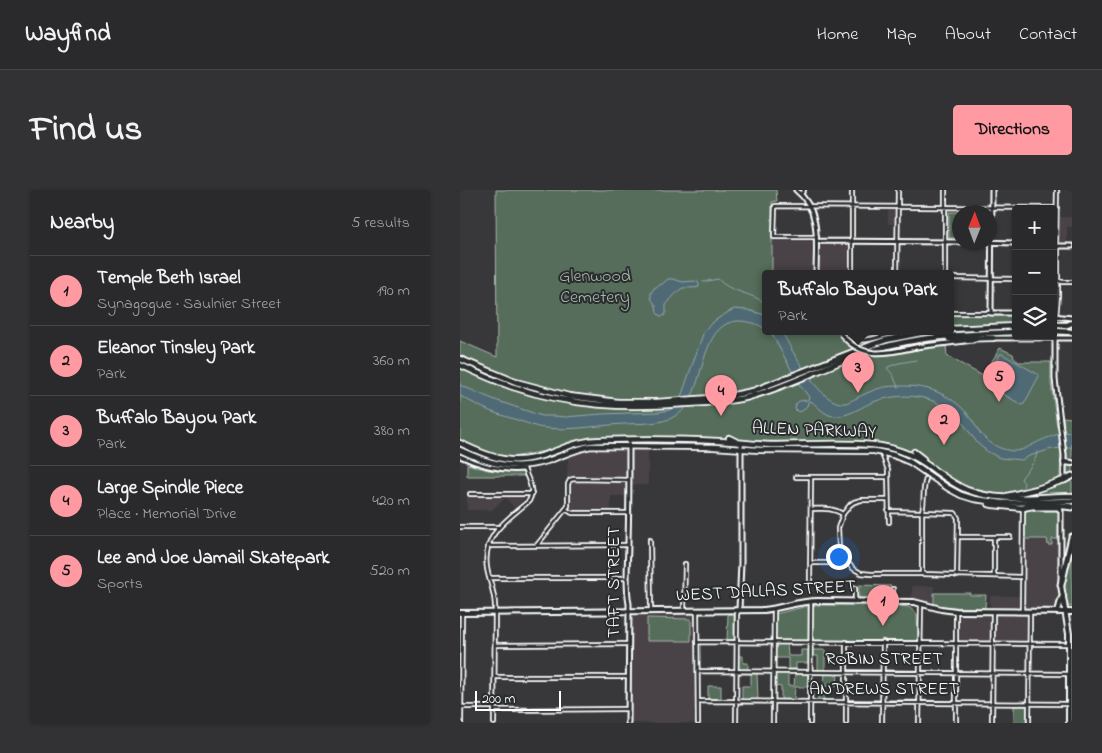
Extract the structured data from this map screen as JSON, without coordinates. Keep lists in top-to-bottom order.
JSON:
{
  "streets": {
    "main road": ["ALLEN PARKWAY", "WEST DALLAS STREET"],
    "street": ["TAFT STREET", "ROBIN STREET", "ANDREWS STREET"]
  },
  "crossings": [
    ["ALLEN PARKWAY", "TAFT STREET"],
    ["TAFT STREET", "WEST DALLAS STREET"]
  ],
  "parks": ["Glenwood Cemetery"],
  "scale_bar": "200 m",
  "north": "top",
  "page": {
    "header": "Wayfind",
    "nav": [
      "Home",
      "Map",
      "About",
      "Contact"
    ],
    "title": "Find us",
    "buttons": "Directions",
    "heading": ["Nearby", "5 results"],
    "map_buttons": ["+", "−"],
    "list": [
      {
        "mark": "1",
        "name": "Temple Beth Israel",
        "note": "Synagogue · Saulnier Street",
        "value": "190 m"
      },
      {
        "mark": "2",
        "name": "Eleanor Tinsley Park",
        "note": "Park",
        "value": "360 m"
      },
      {
        "mark": "3",
        "name": "Buffalo Bayou Park",
        "note": "Park",
        "value": "380 m"
      },
      {
        "mark": "4",
        "name": "Large Spindle Piece",
        "note": "Place · Memorial Drive",
        "value": "420 m"
      },
      {
        "mark": "5",
        "name": "Lee and Joe Jamail Skatepark",
        "note": "Sports",
        "value": "520 m"
      }
    ],
    "popup": ["Buffalo Bayou Park", "Park"],
    "pins": [
      "3",
      "5",
      "4",
      "2",
      "1"
    ],
    "scale": "200 m"
  }
}
